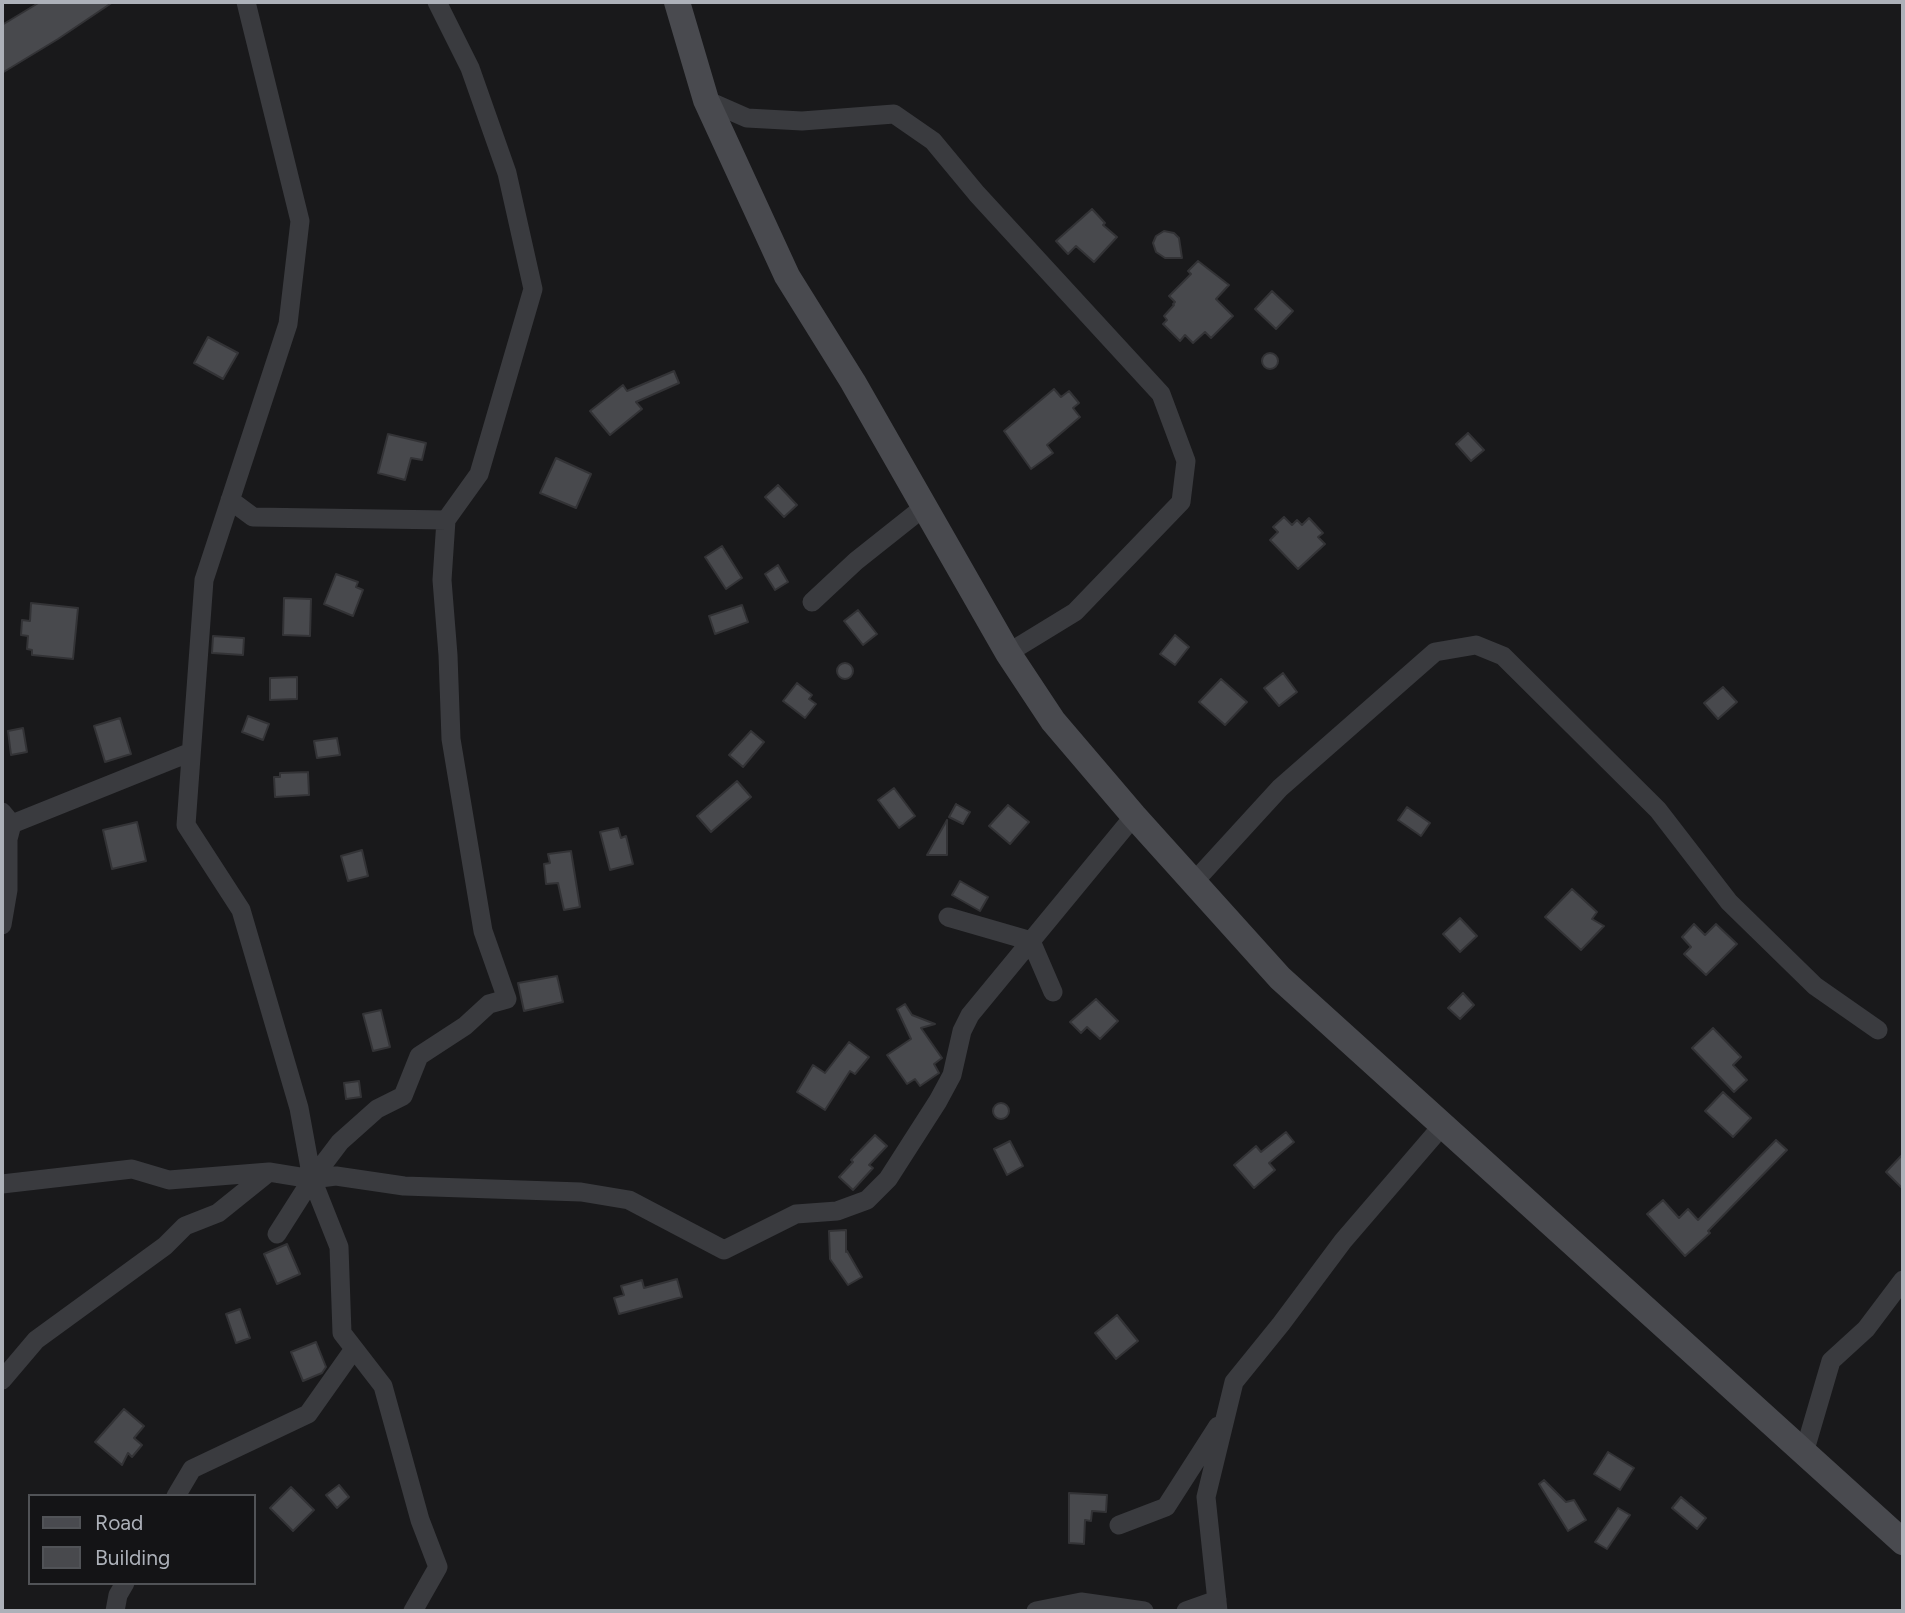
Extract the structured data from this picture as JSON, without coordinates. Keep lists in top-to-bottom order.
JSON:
{
  "legend": ["Road", "Building"]
}
